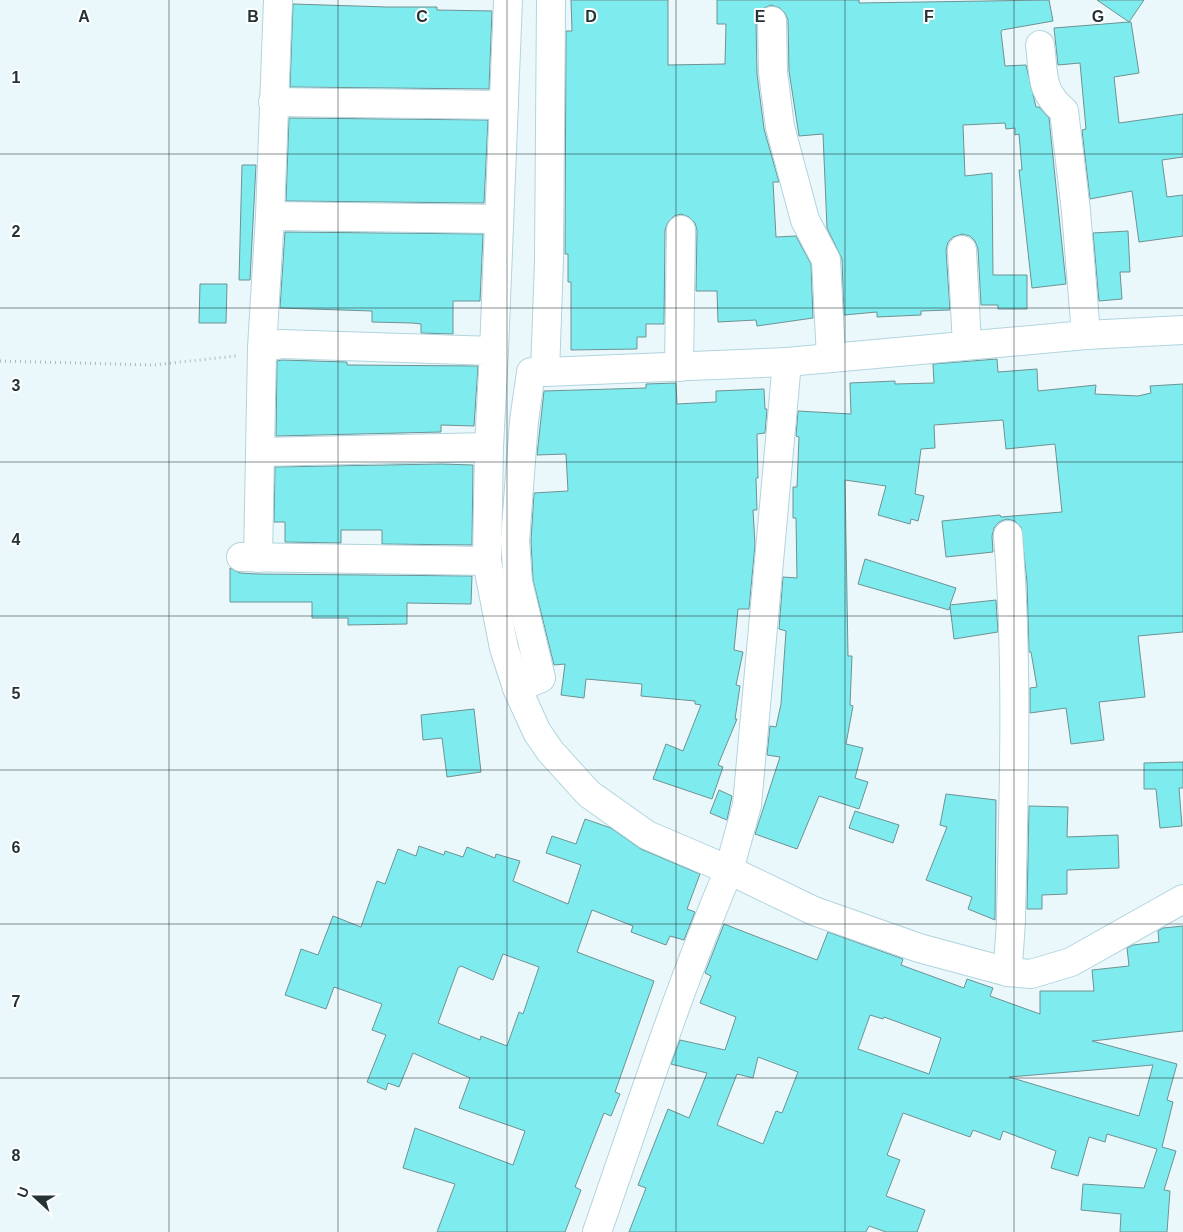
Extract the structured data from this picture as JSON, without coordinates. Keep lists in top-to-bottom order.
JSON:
{
  "north": "left",
  "grid": {
    "columns": [
      "A",
      "B",
      "C",
      "D",
      "E",
      "F",
      "G"
    ],
    "rows": [
      "1",
      "2",
      "3",
      "4",
      "5",
      "6",
      "7",
      "8"
    ]
  }
}
